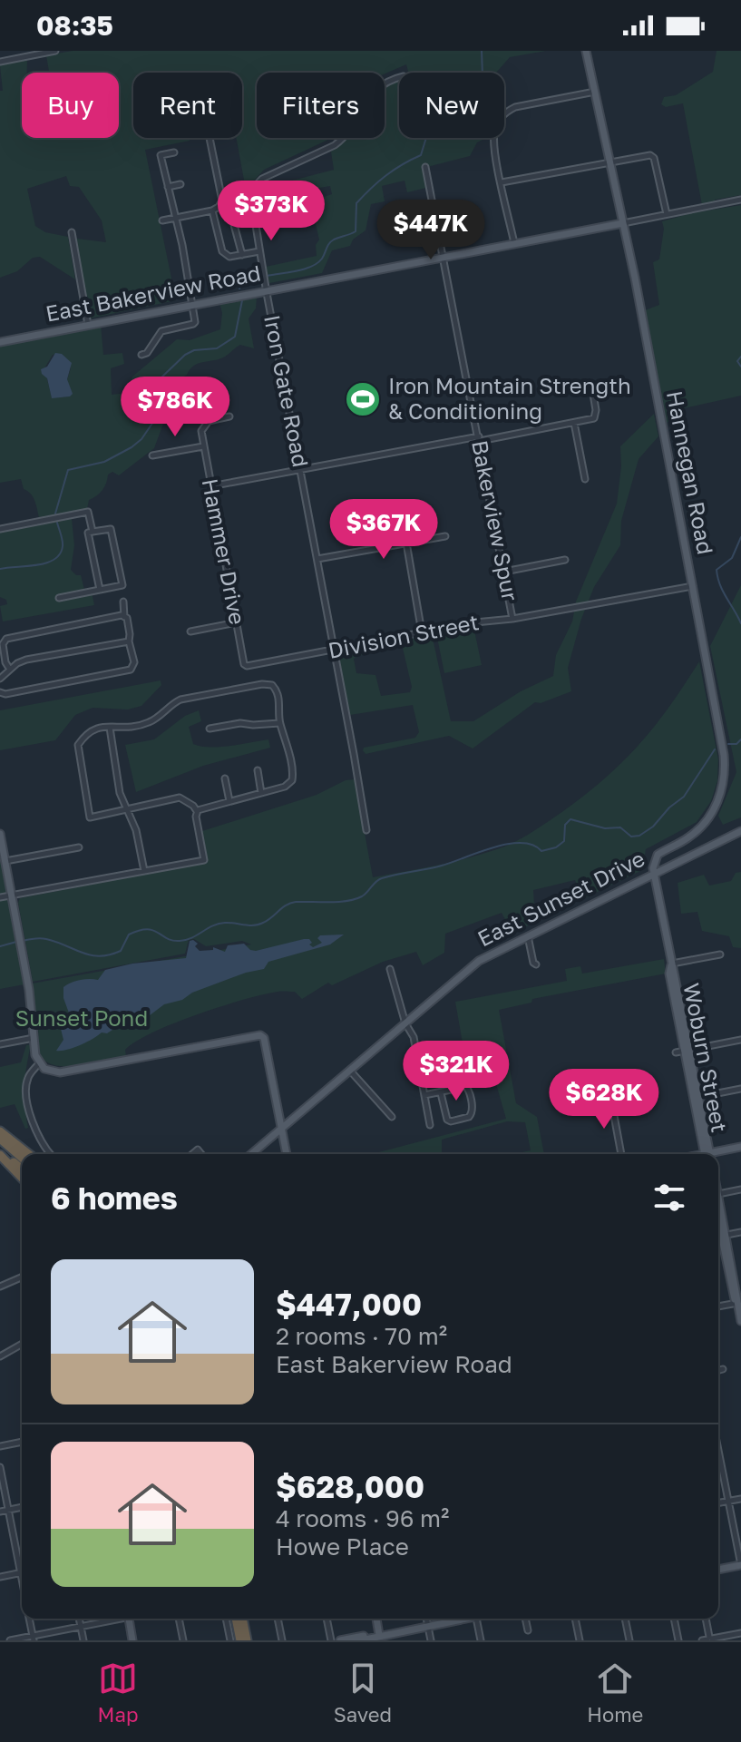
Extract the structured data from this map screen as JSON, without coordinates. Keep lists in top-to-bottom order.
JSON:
{
  "streets": {
    "main road": [
      "East Bakerview Road",
      "Hannegan Road",
      "East Sunset Drive",
      "Woburn Street"
    ],
    "street": [
      "Iron Gate Road",
      "Bakerview Spur",
      "Hammer Drive",
      "Division Street"
    ]
  },
  "crossings": [
    ["East Bakerview Road", "Iron Gate Road"],
    ["East Bakerview Road", "Hannegan Road"],
    ["East Bakerview Road", "Bakerview Spur"],
    ["Iron Gate Road", "Division Street"],
    ["Hannegan Road", "Division Street"],
    ["Hannegan Road", "East Sunset Drive"],
    ["Hannegan Road", "Woburn Street"],
    ["Bakerview Spur", "Division Street"],
    ["Hammer Drive", "Division Street"],
    ["East Sunset Drive", "Woburn Street"]
  ],
  "parks": ["Sunset Pond"],
  "places": {
    "sports": ["Iron Mountain Strength & Conditioning"]
  },
  "page": {
    "status": "08:35",
    "chip": [
      "Buy",
      "Rent",
      "Filters",
      "New"
    ],
    "price": [
      "$373K",
      "$447K",
      "$786K",
      "$367K",
      "$321K",
      "$628K"
    ],
    "heading": "6 homes",
    "list": [
      {
        "name": "$447,000",
        "note": "2 rooms · 70 m² · East Bakerview Road"
      },
      {
        "name": "$628,000",
        "note": "4 rooms · 96 m² · Howe Place"
      }
    ],
    "tabs": ["Map", "Saved", "Home"]
  }
}
